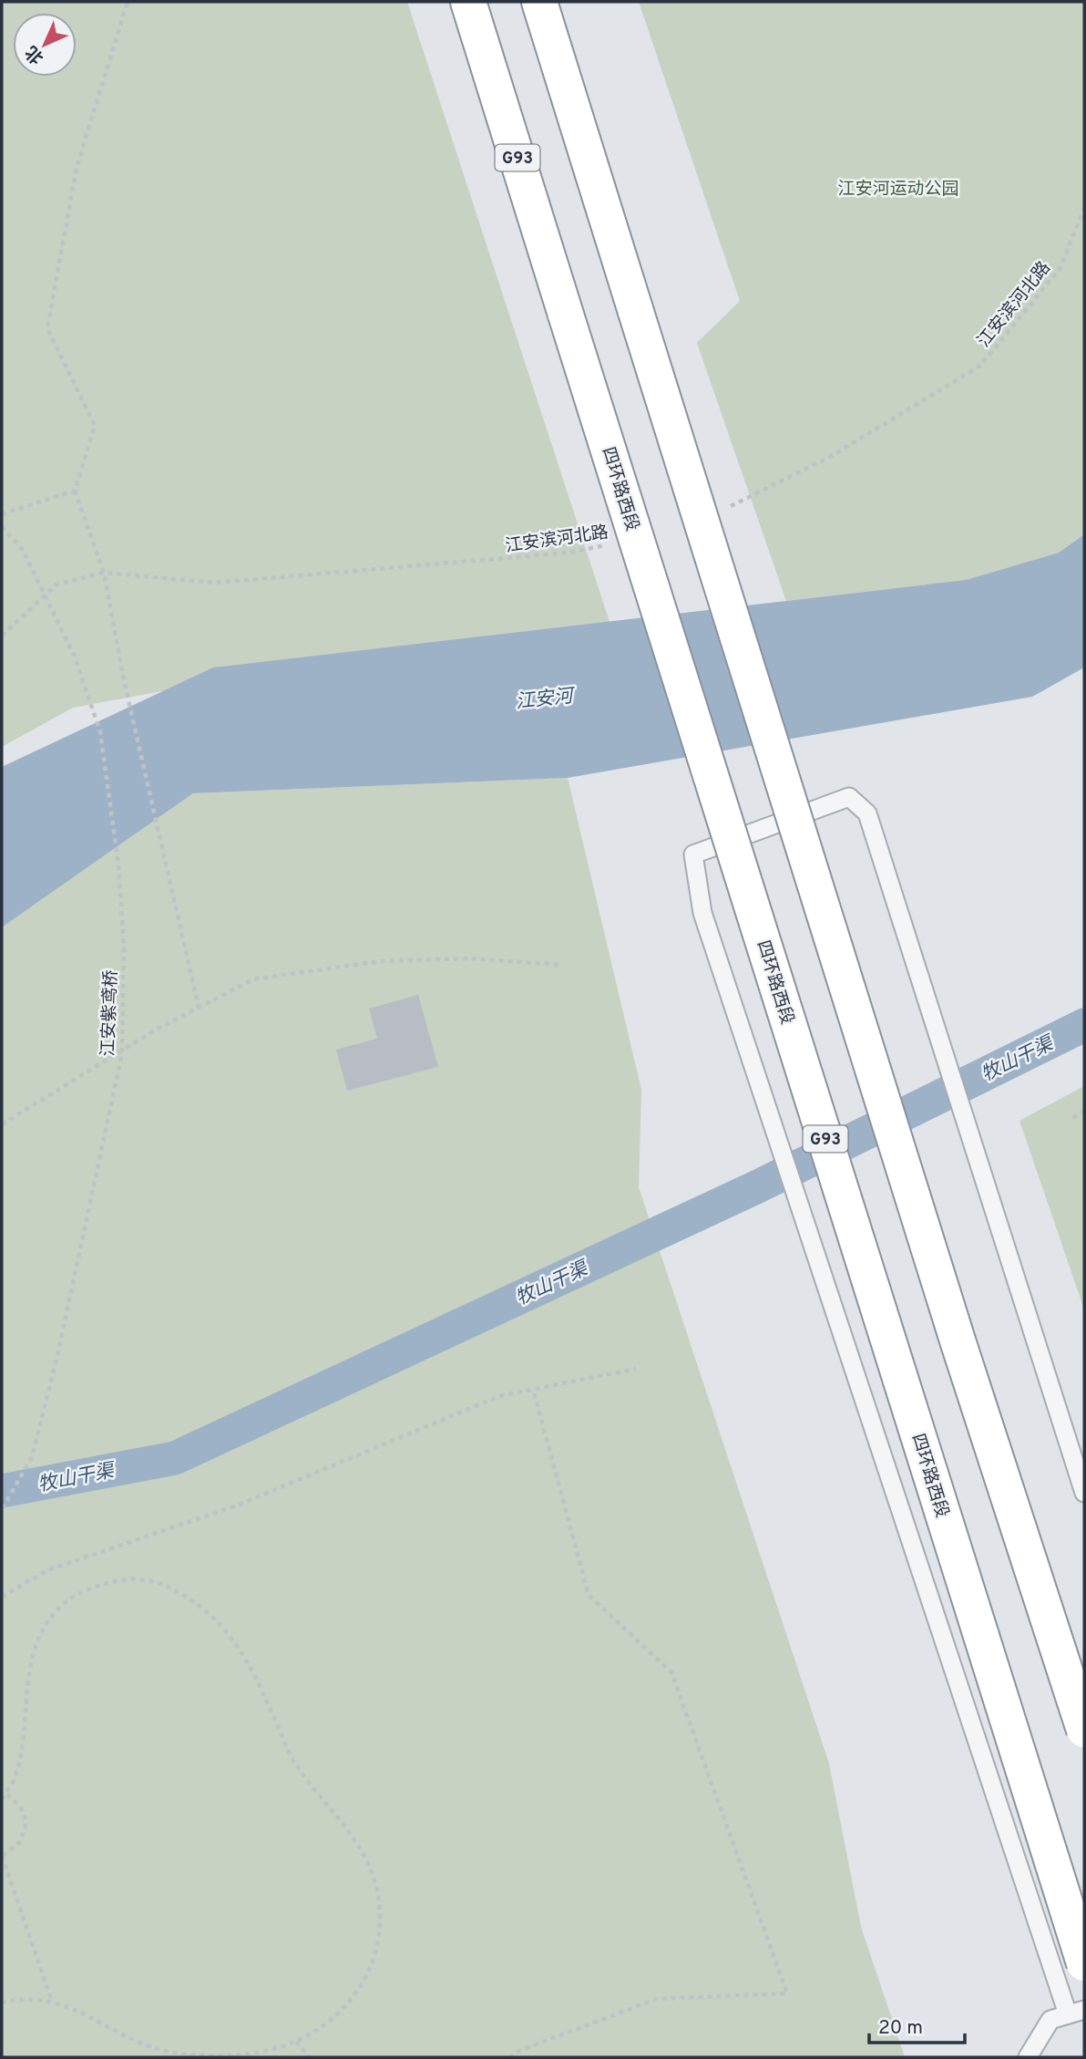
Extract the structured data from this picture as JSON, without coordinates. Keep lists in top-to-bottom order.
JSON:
{
  "streets": {
    "highway": ["G93", "四环路西段"],
    "path": ["江安滨河北路", "江安·紫鸢桥"]
  },
  "water": ["江安河", "牧山干渠"],
  "parks": ["江安河运动公园"],
  "scale_bar": "20 m",
  "north": "bottom left"
}
